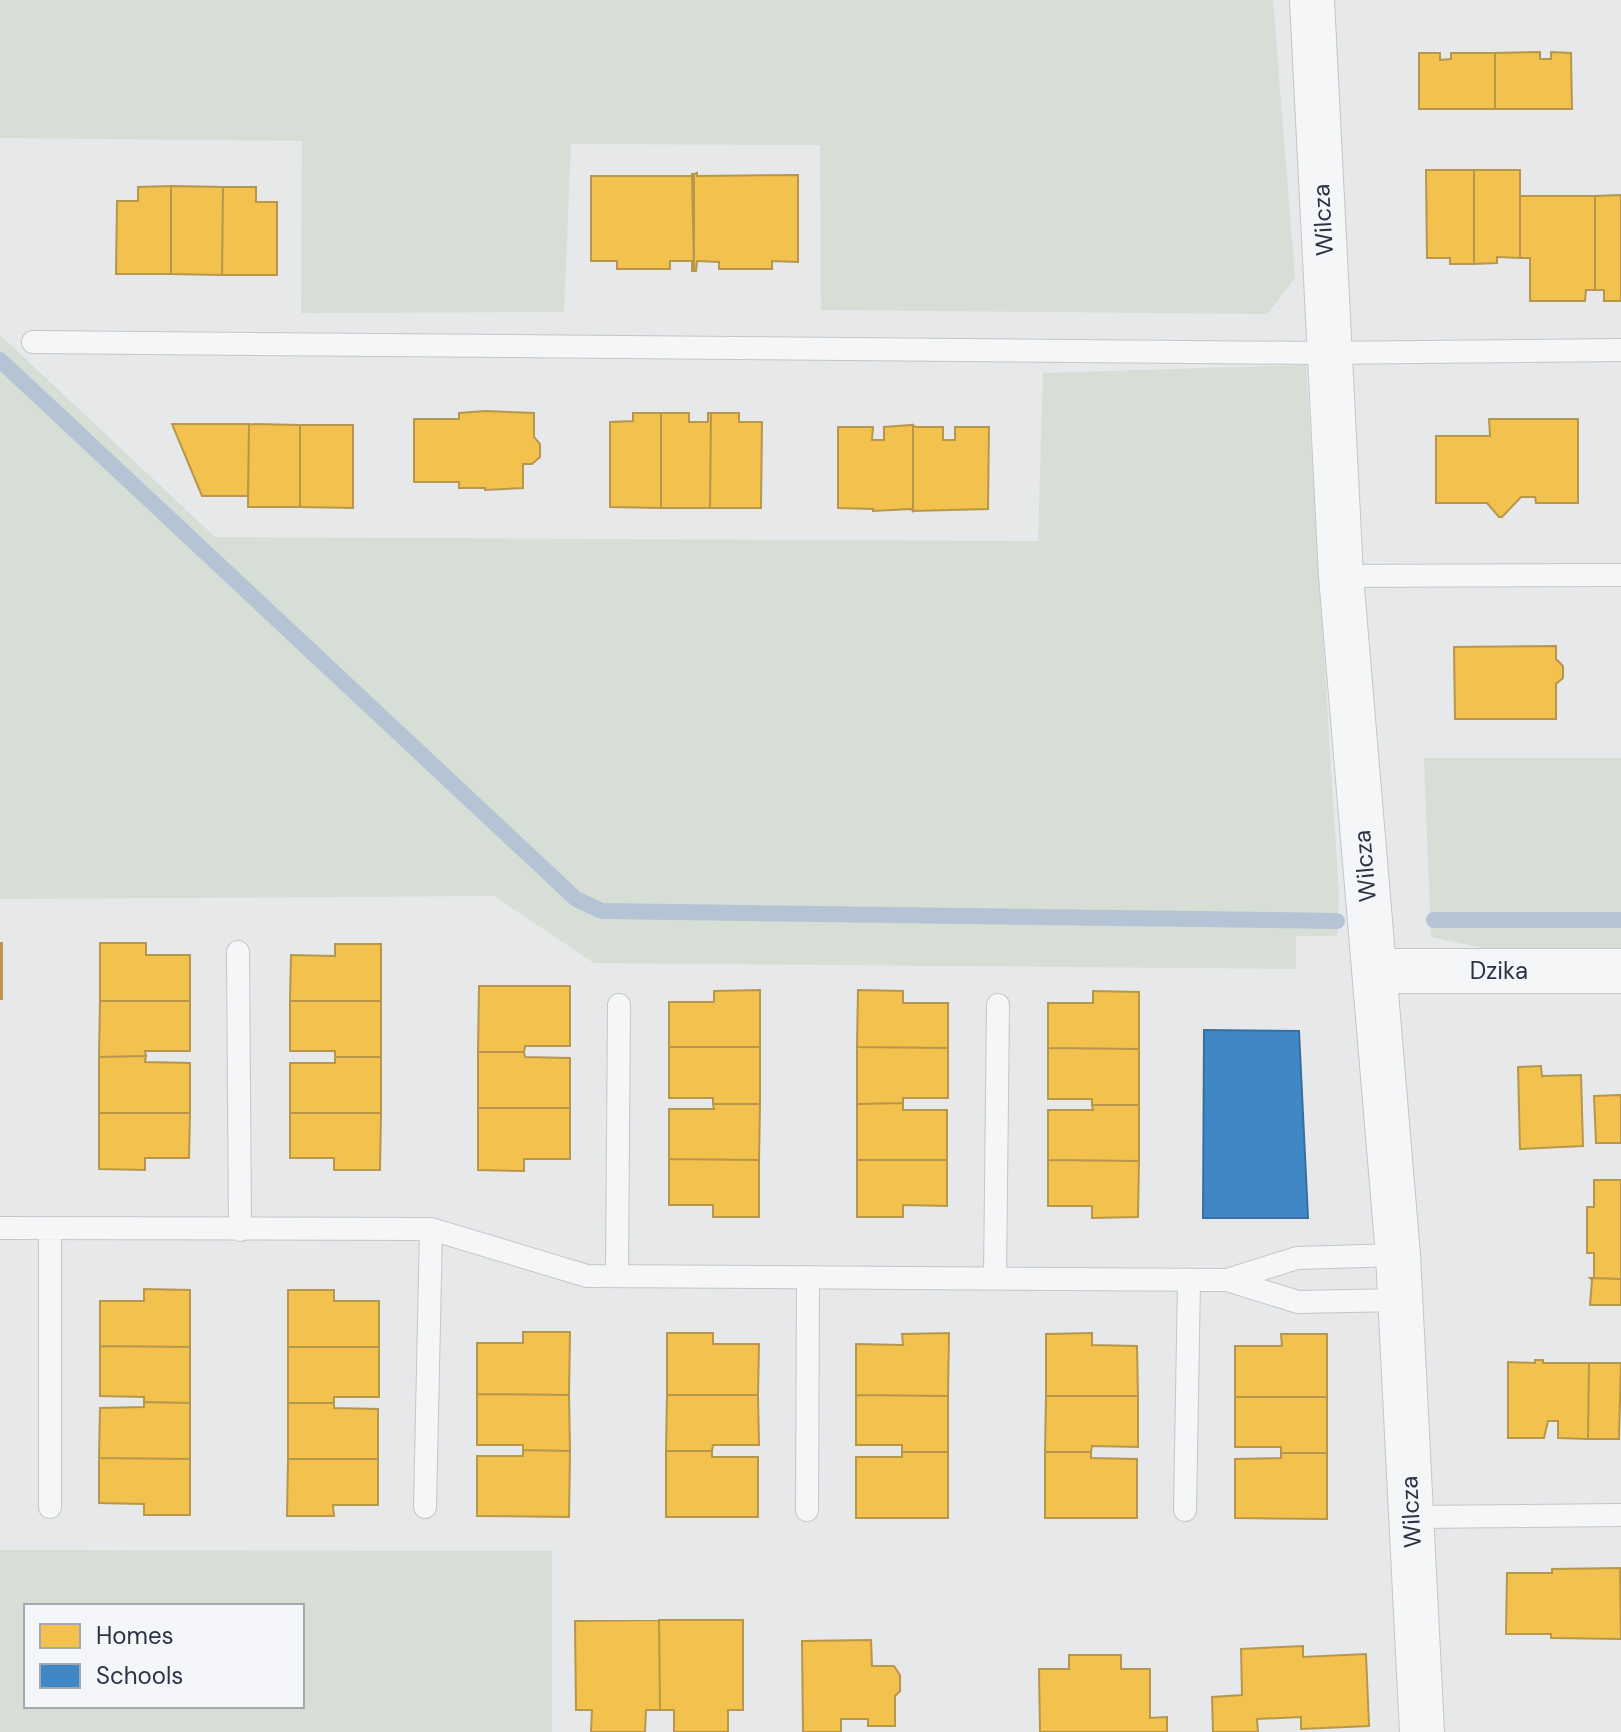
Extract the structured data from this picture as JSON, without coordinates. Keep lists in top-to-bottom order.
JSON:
{
  "streets": {
    "street": ["Wilcza", "Dzika"]
  },
  "crossings": [
    ["Wilcza", "Dzika"]
  ],
  "legend": ["Homes", "Schools"]
}
